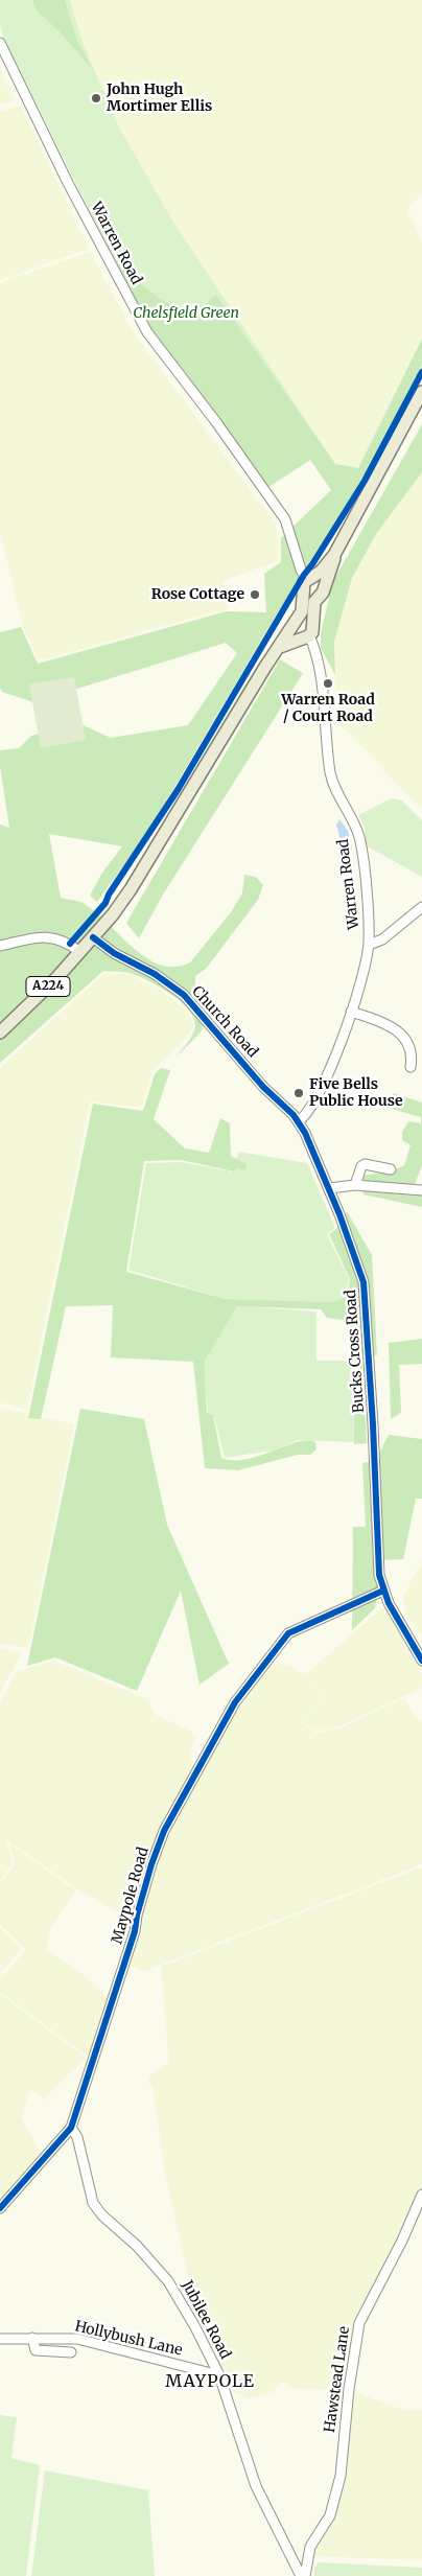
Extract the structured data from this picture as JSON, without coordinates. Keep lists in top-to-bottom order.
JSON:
{
  "streets": {
    "main road": ["A224"],
    "street": [
      "Warren Road",
      "Church Road",
      "Bucks Cross Road",
      "Maypole Road",
      "Jubilee Road",
      "Hollybush Lane",
      "Hawstead Lane"
    ]
  },
  "crossings": [
    ["Warren Road", "A224"],
    ["Warren Road", "Church Road"],
    ["Warren Road", "Bucks Cross Road"],
    ["A224", "Church Road"],
    ["Church Road", "Bucks Cross Road"],
    ["Bucks Cross Road", "Maypole Road"],
    ["Maypole Road", "Jubilee Road"],
    ["Jubilee Road", "Hollybush Lane"]
  ],
  "districts": ["MAYPOLE"],
  "parks": ["Chelsfield Green"],
  "places": [
    "John Hugh Mortimer Ellis",
    "Rose Cottage",
    "Warren Road / Court Road",
    "Five Bells Public House"
  ]
}
